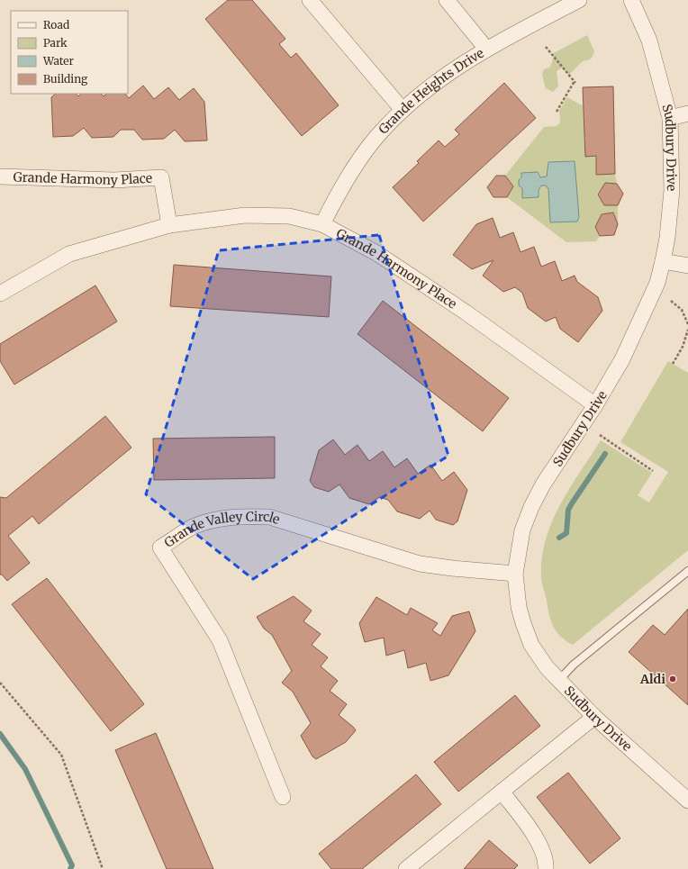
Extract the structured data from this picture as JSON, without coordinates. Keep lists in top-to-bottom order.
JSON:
{
  "streets": {
    "street": [
      "Grande Heights Drive",
      "Sudbury Drive",
      "Grande Harmony Place",
      "Grande Valley Circle"
    ]
  },
  "crossings": [
    ["Grande Heights Drive", "Grande Harmony Place"],
    ["Sudbury Drive", "Grande Harmony Place"],
    ["Sudbury Drive", "Grande Valley Circle"]
  ],
  "places": ["Aldi"],
  "legend": [
    "Road",
    "Park",
    "Water",
    "Building"
  ]
}
